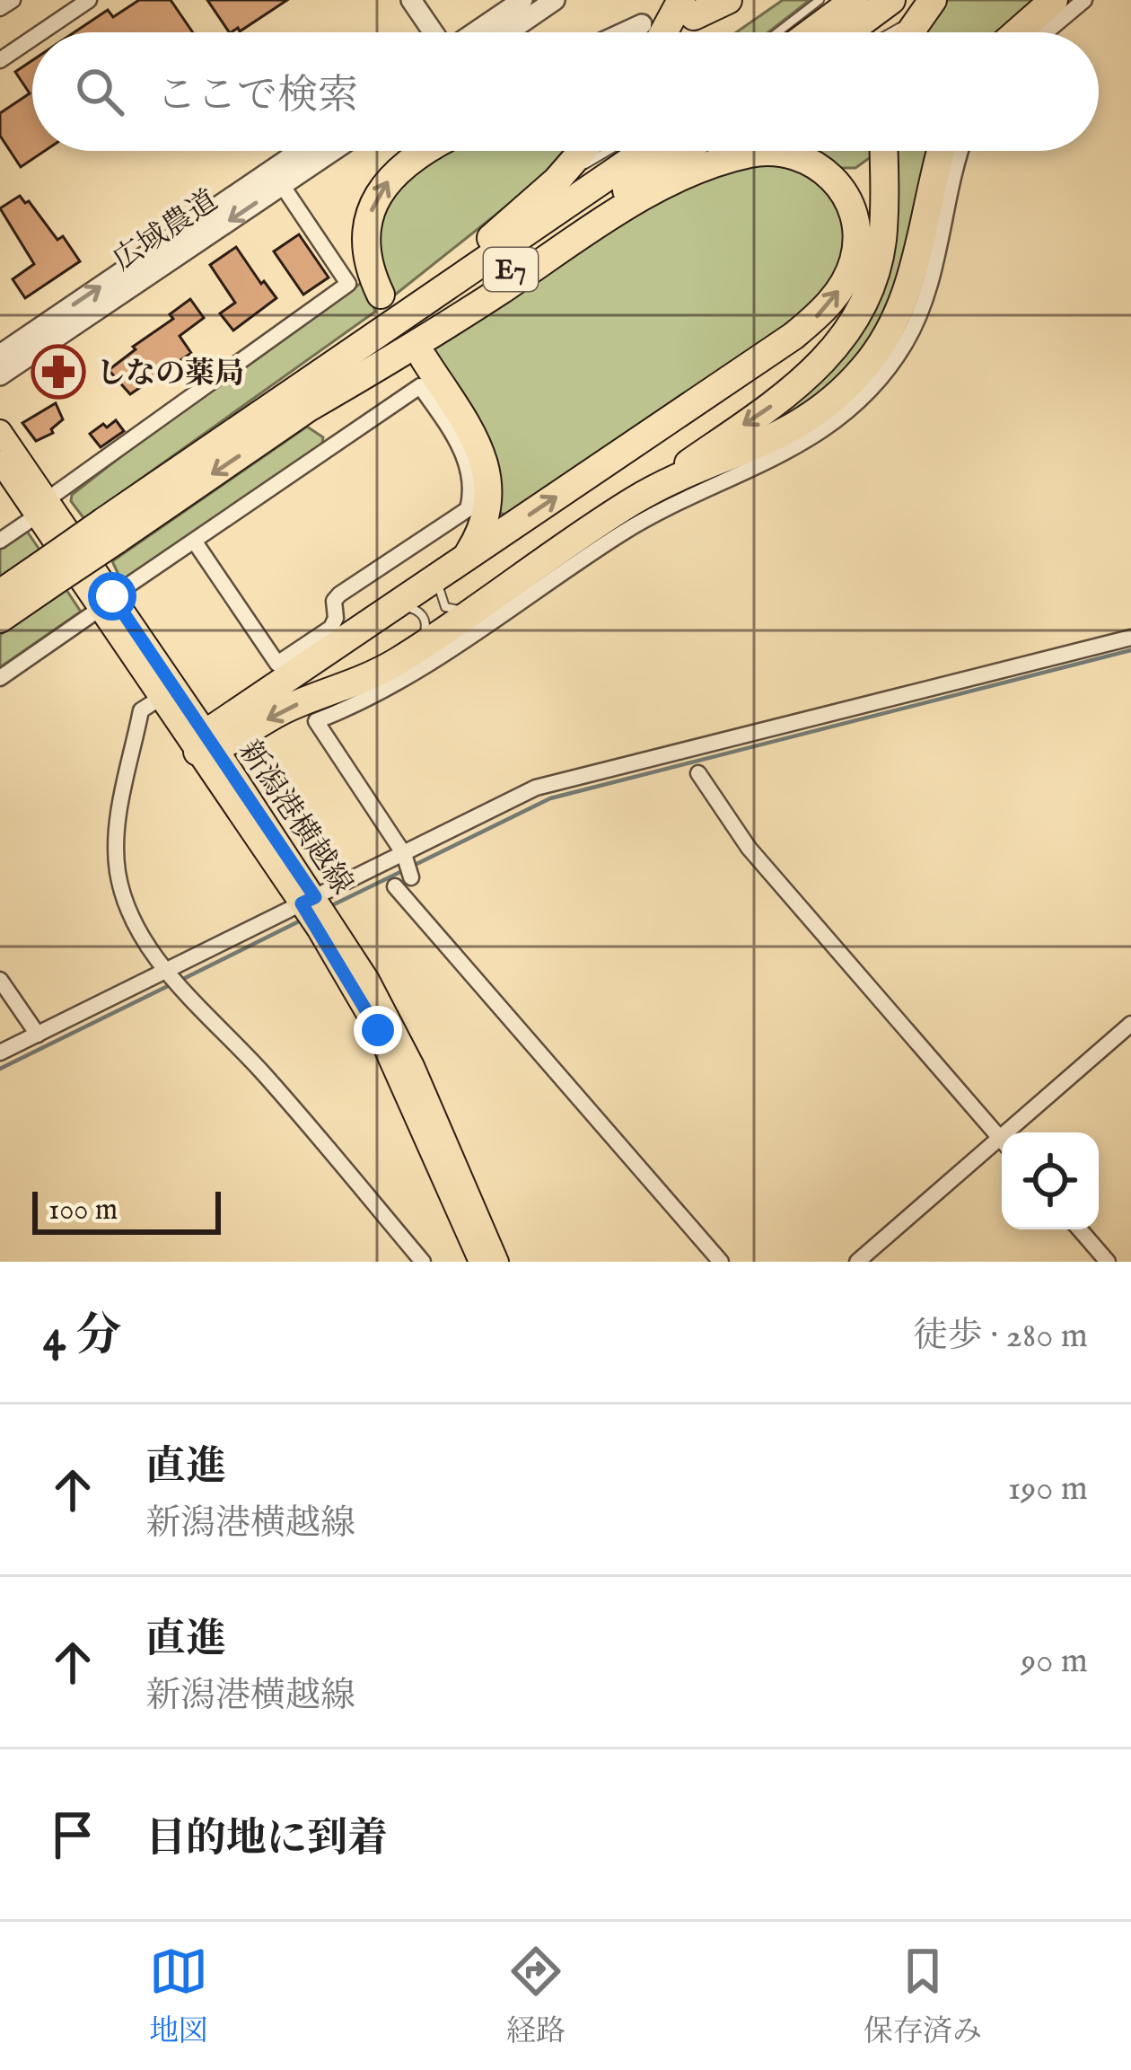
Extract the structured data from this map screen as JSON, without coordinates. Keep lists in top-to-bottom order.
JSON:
{
  "streets": {
    "highway": ["E7"],
    "main road": ["新潟港横越線"],
    "street": ["広域農道"]
  },
  "places": {
    "pharmacy": ["しなの薬局"]
  },
  "scale_bar": "100 m",
  "page": {
    "search": "ここで検索",
    "scale": "100 m",
    "heading": ["4 分", "徒歩 · 280 m"],
    "list": [
      ["直進", "新潟港横越線", "190 m"],
      ["直進", "新潟港横越線", "90 m"],
      "目的地に到着"
    ],
    "nav": ["地図", "経路", "保存済み"]
  }
}
